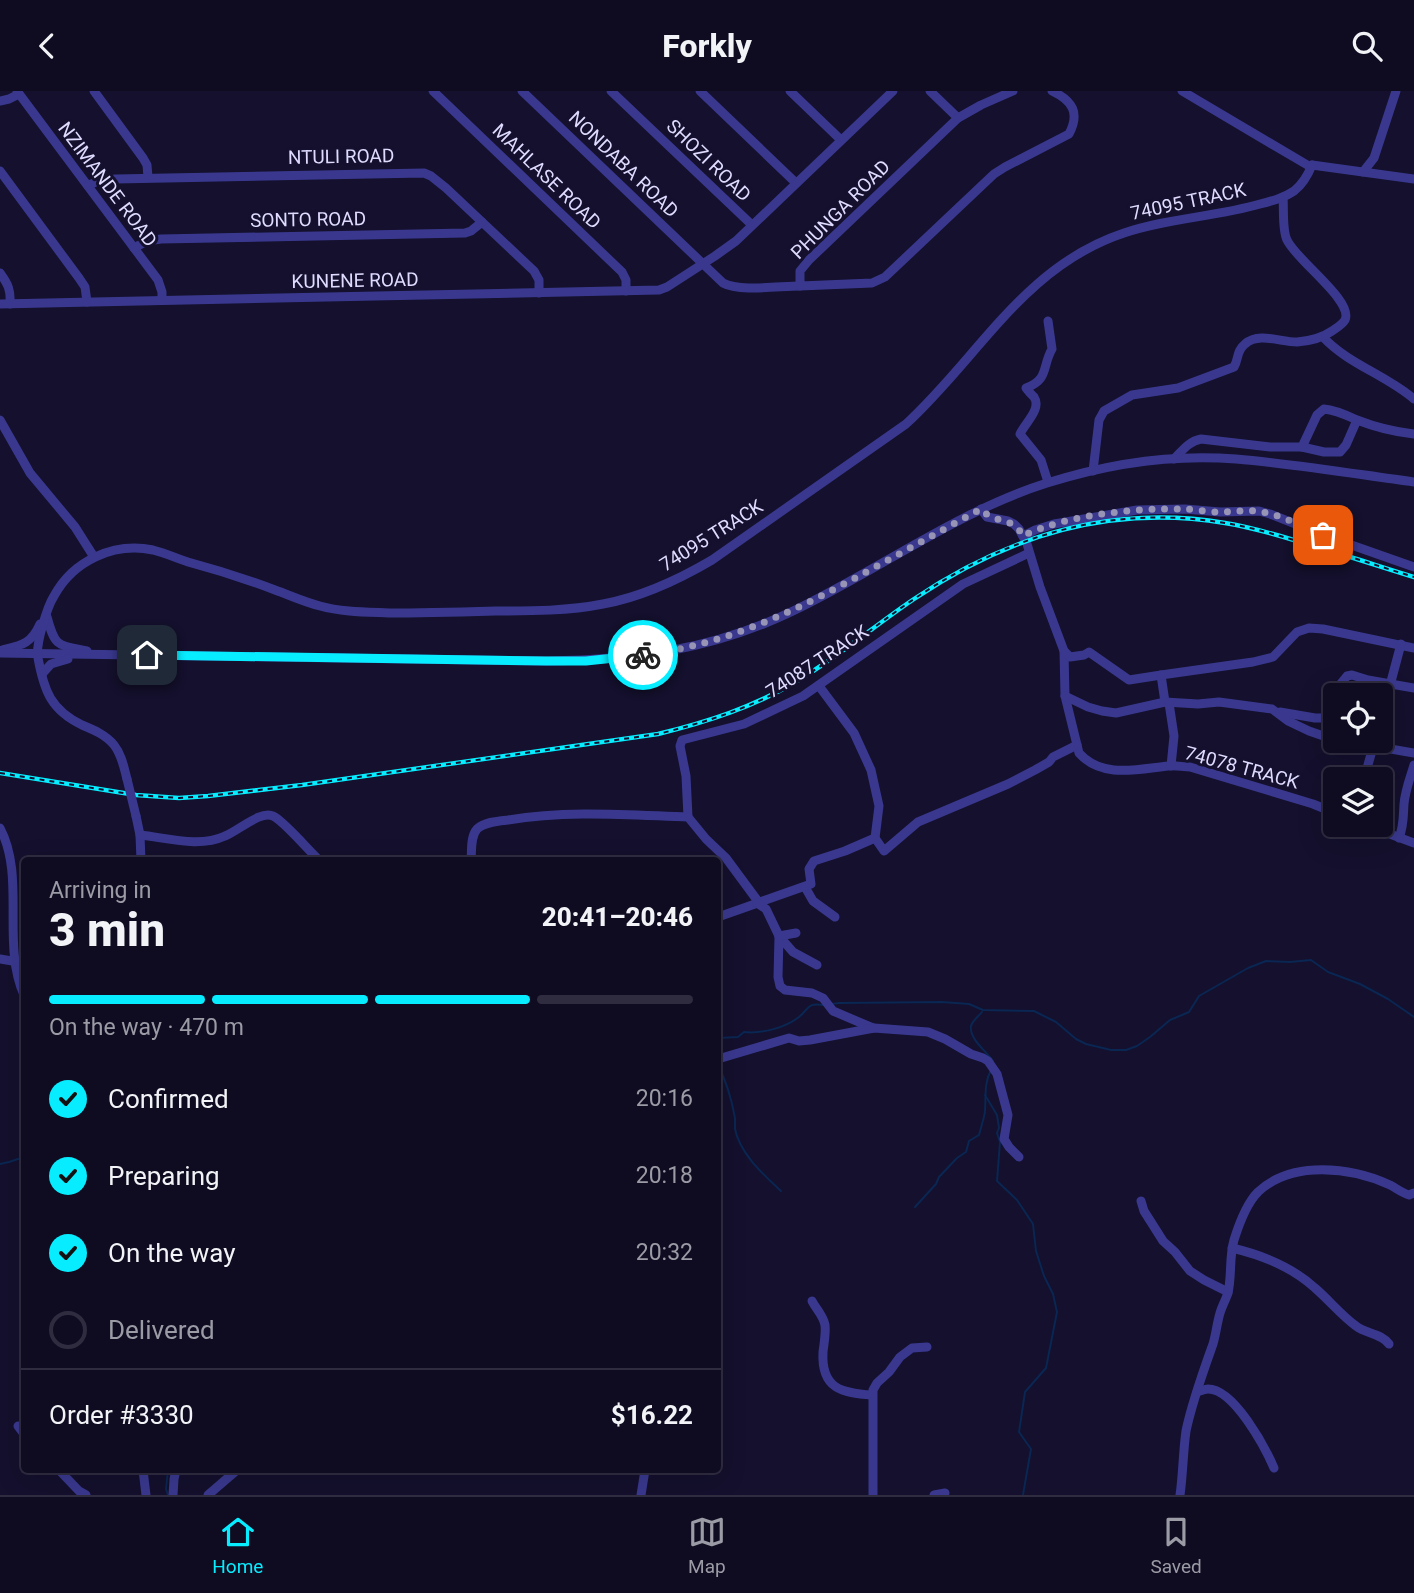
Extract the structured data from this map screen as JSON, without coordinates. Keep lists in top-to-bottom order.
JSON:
{
  "streets": {
    "street": [
      "NTULI ROAD",
      "SHOZI ROAD",
      "NONDABA ROAD",
      "MAHLASE ROAD",
      "NZIMANDE ROAD",
      "74095 TRACK",
      "PHUNGA ROAD",
      "SONTO ROAD",
      "KUNENE ROAD",
      "74087 TRACK",
      "74078 TRACK"
    ]
  },
  "crossings": [
    ["NTULI ROAD", "NZIMANDE ROAD"],
    ["NTULI ROAD", "SONTO ROAD"],
    ["NTULI ROAD", "KUNENE ROAD"],
    ["SHOZI ROAD", "KUNENE ROAD"],
    ["NONDABA ROAD", "KUNENE ROAD"],
    ["MAHLASE ROAD", "KUNENE ROAD"],
    ["NZIMANDE ROAD", "SONTO ROAD"],
    ["NZIMANDE ROAD", "KUNENE ROAD"]
  ],
  "page": {
    "header": "Forkly",
    "heading": ["3 min", "Arriving in", "20:41–20:46"],
    "panel": ["Order #3330", "$16.22"],
    "bar": "On the way · 470 m",
    "list": [
      ["Confirmed", "20:16"],
      ["Preparing", "20:18"],
      ["On the way", "20:32"],
      "Delivered"
    ],
    "tabs": ["Home", "Map", "Saved"]
  }
}
